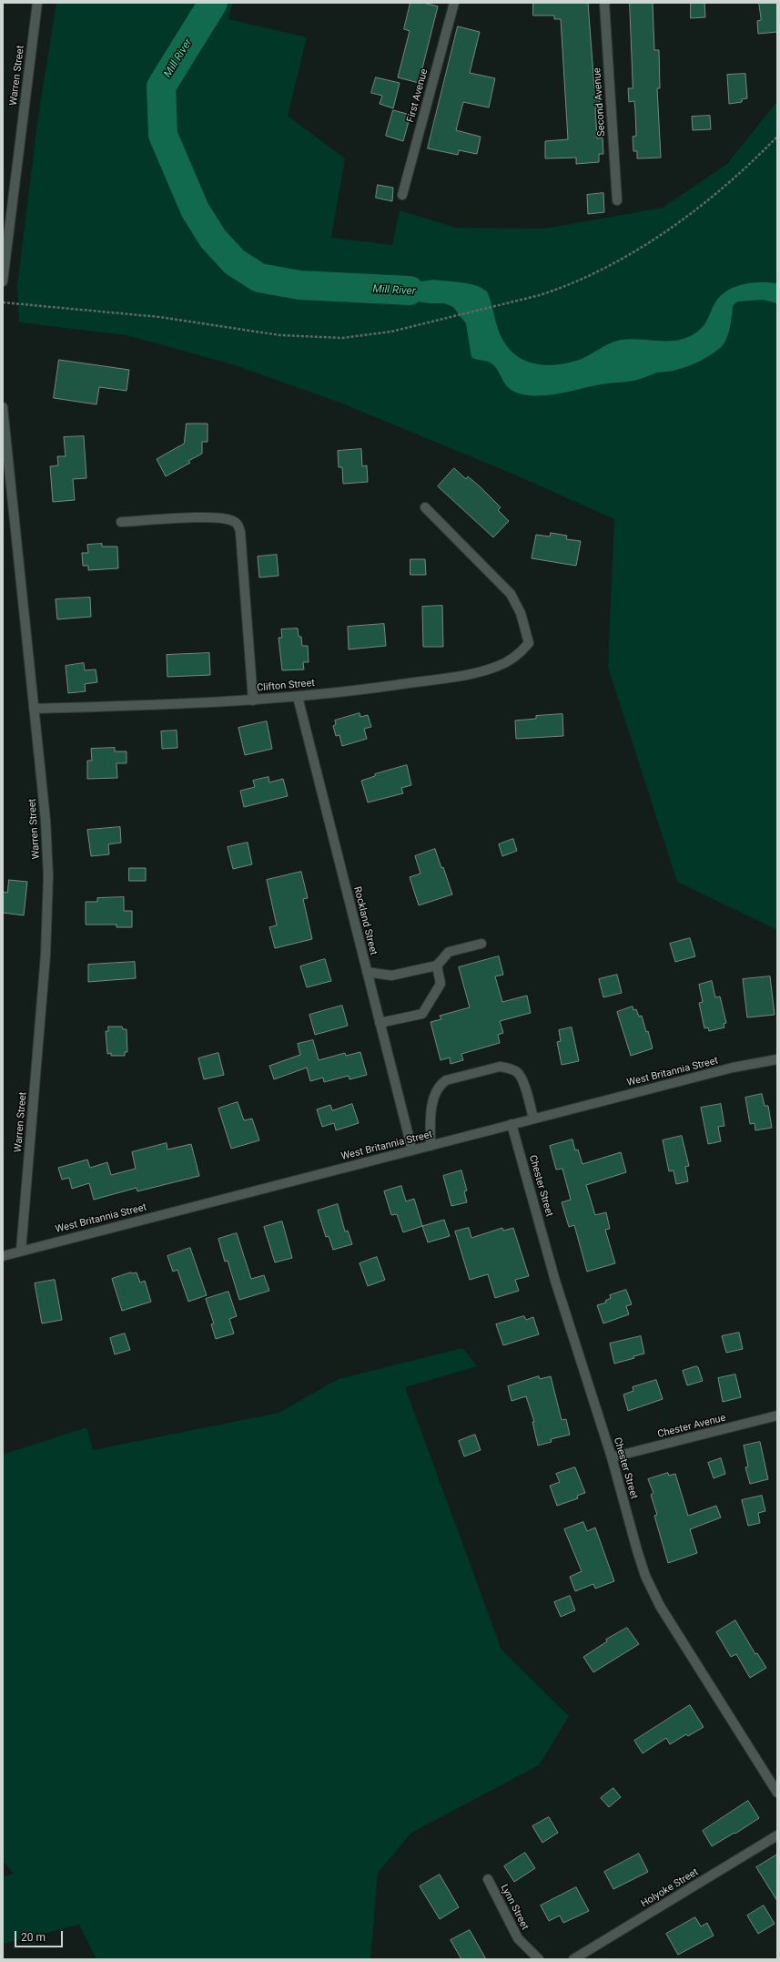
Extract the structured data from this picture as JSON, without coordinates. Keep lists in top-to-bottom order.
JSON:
{
  "streets": {
    "street": [
      "Warren Street",
      "First Avenue",
      "Second Avenue",
      "Clifton Street",
      "Rockland Street",
      "West Britannia Street",
      "Chester Street",
      "Chester Avenue",
      "Holyoke Street",
      "Lynn Street"
    ]
  },
  "crossings": [
    ["Warren Street", "Clifton Street"],
    ["Warren Street", "West Britannia Street"],
    ["Clifton Street", "Rockland Street"],
    ["Rockland Street", "West Britannia Street"],
    ["West Britannia Street", "Chester Street"],
    ["Chester Street", "Chester Avenue"]
  ],
  "water": ["Mill River"],
  "scale_bar": "20 m"
}
